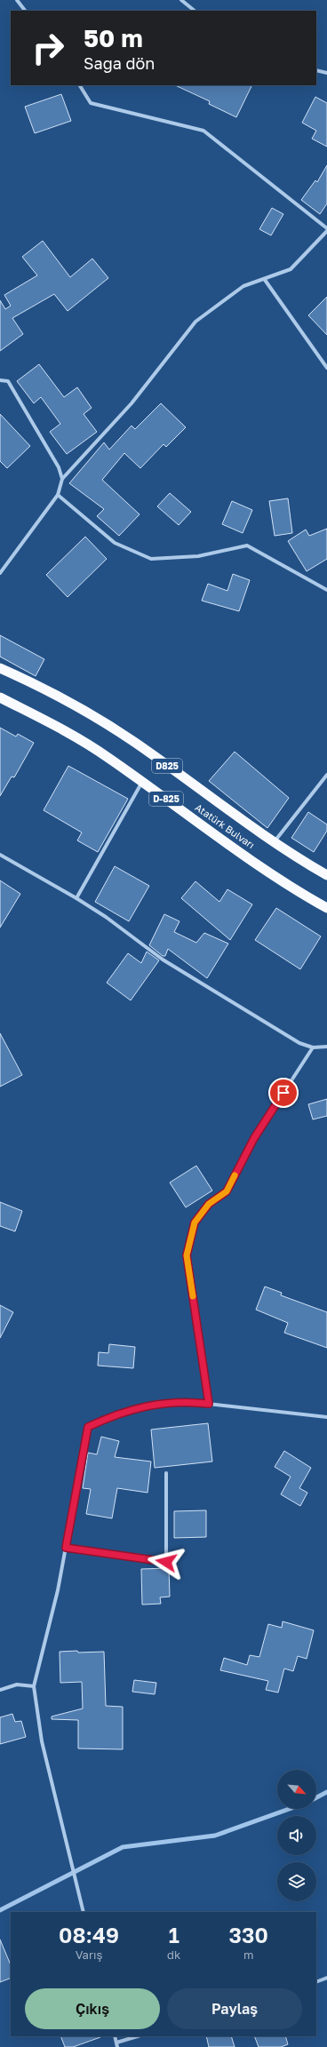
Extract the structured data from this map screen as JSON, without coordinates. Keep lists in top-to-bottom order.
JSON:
{
  "streets": {
    "highway": ["D825", "D-825", "Atatürk Bulvarı"]
  },
  "north": "bottom right",
  "page": {
    "turn": ["50 m", "Sağa dön"],
    "eta": [
      "08:49",
      "Varış",
      "1",
      "dk",
      "330",
      "m"
    ],
    "buttons": ["Çıkış", "Paylaş"]
  }
}
